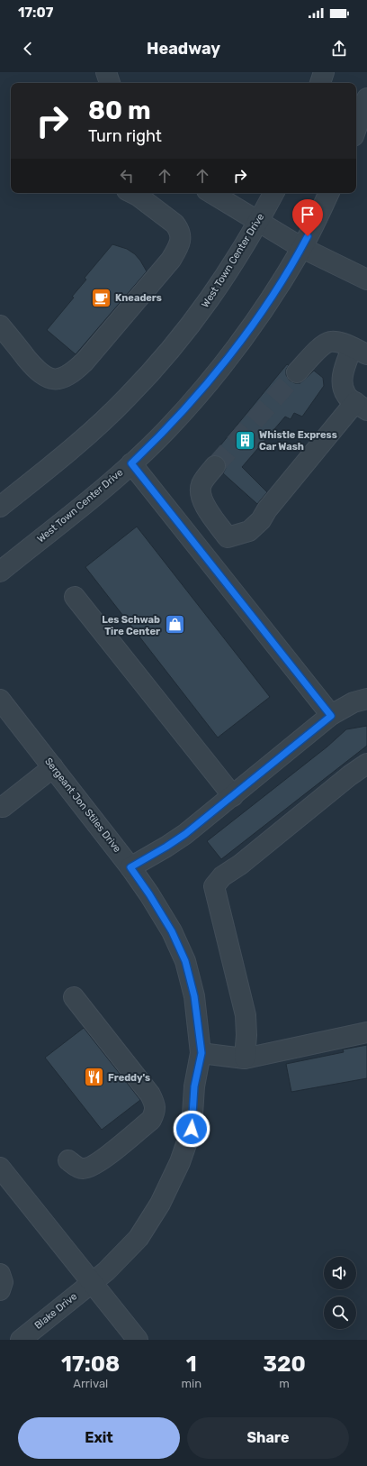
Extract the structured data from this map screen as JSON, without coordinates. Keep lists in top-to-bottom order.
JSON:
{
  "streets": {
    "street": ["West Town Center Drive", "Sergeant Jon Stiles Drive", "Blake Drive"]
  },
  "crossings": [
    ["Sergeant Jon Stiles Drive", "Blake Drive"]
  ],
  "places": {
    "cafe": ["Kneaders"],
    "building": ["Whistle Express Car Wash"],
    "shop": ["Les Schwab Tire Center"],
    "restaurant": ["Freddy's"]
  },
  "page": {
    "status": "17:07",
    "header": "Headway",
    "turn": ["80 m", "Turn right"],
    "eta": [
      "17:08",
      "Arrival",
      "1",
      "min",
      "320",
      "m"
    ],
    "buttons": ["Exit", "Share"]
  }
}
